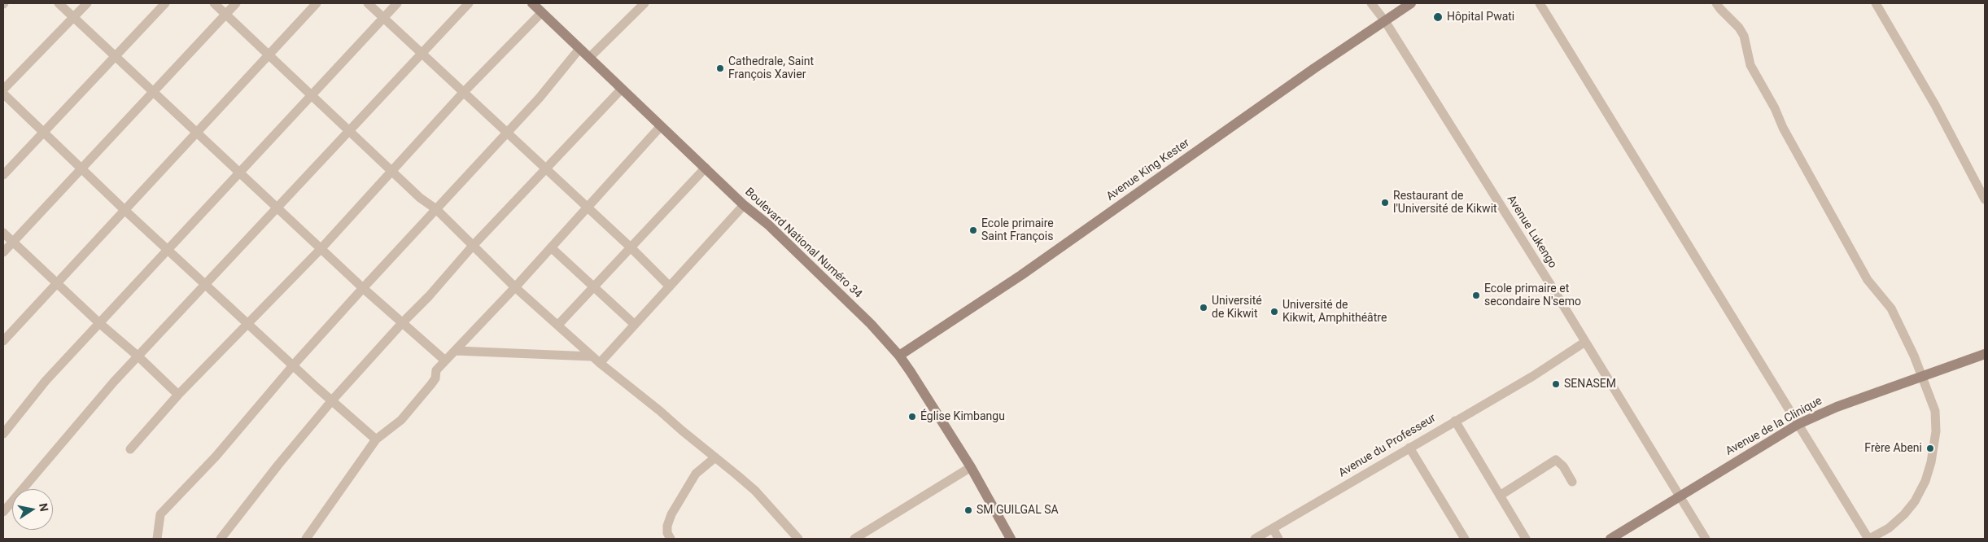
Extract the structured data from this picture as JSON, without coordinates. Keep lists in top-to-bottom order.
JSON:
{
  "streets": {
    "street": [
      "Avenue King Kester",
      "Avenue Lukengo",
      "Boulevard National Numéro 34",
      "Avenue de la Clinique",
      "Avenue du Professeur"
    ]
  },
  "crossings": [
    ["Avenue King Kester", "Avenue Lukengo"],
    ["Avenue King Kester", "Boulevard National Numéro 34"],
    ["Avenue Lukengo", "Avenue de la Clinique"],
    ["Avenue Lukengo", "Avenue du Professeur"]
  ],
  "places": [
    "Hôpital Pwati",
    "Cathedrale, Saint François Xavier",
    "Restaurant de l'Université de Kikwit",
    "Ecole primaire Saint François",
    "Ecole primaire et secondaire N'semo",
    "Université de Kikwit",
    "Université de Kikwit, Amphithéâtre",
    "SENASEM",
    "Église Kimbangu",
    "Frère Abeni",
    "SM GUILGAL SA"
  ],
  "north": "right"
}
